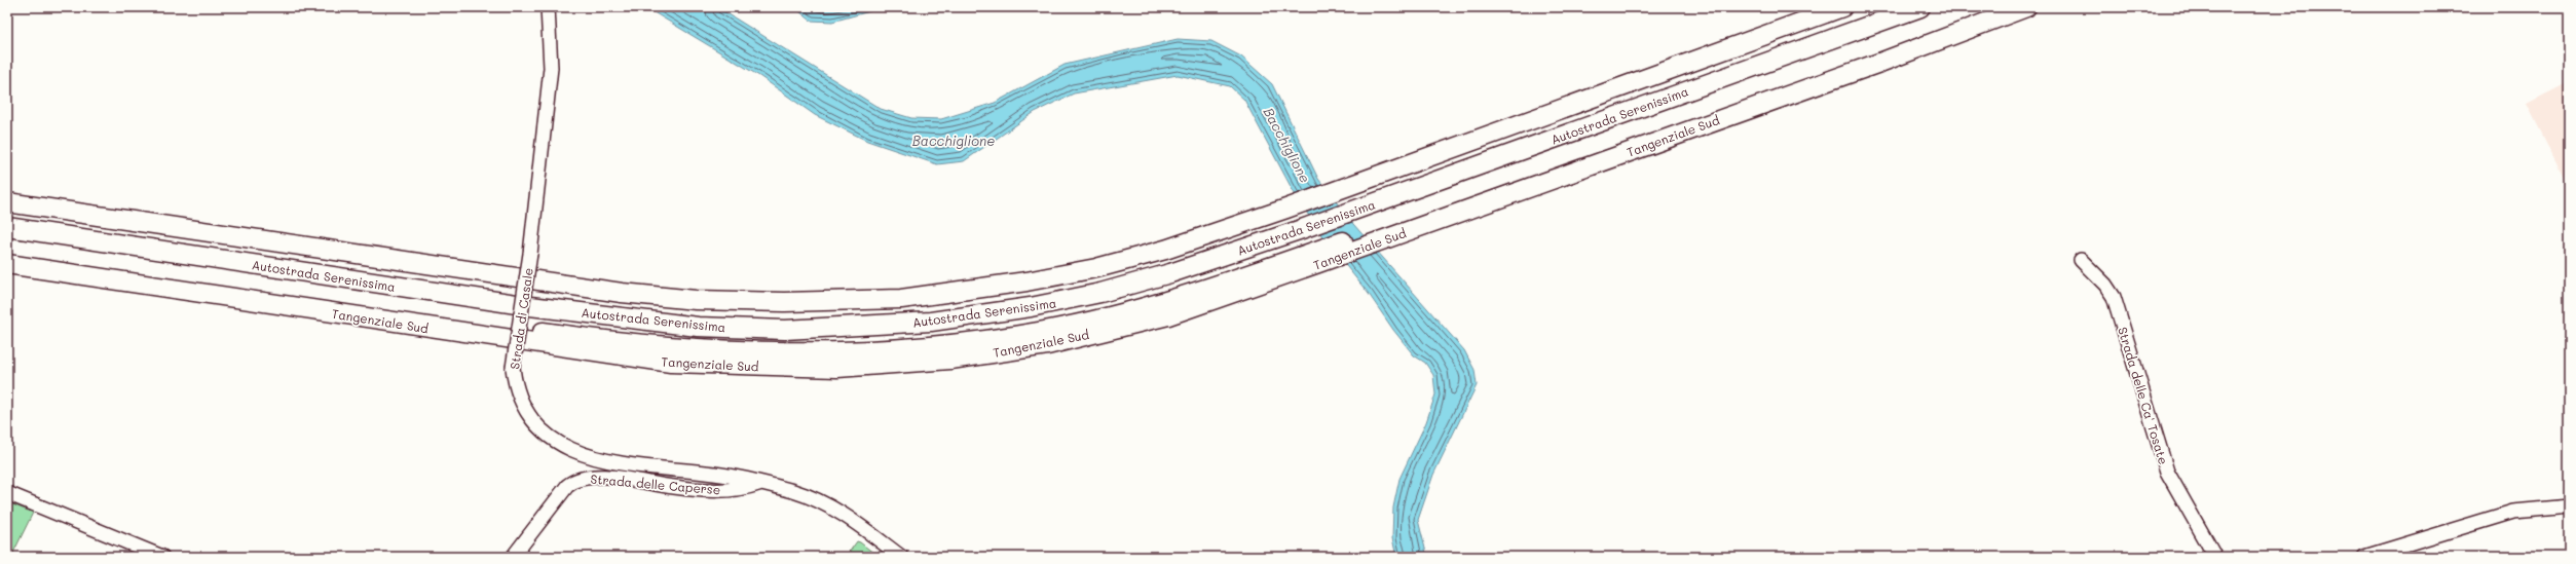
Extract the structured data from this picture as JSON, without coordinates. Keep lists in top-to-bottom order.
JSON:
{
  "streets": {
    "highway": ["Autostrada Serenissima", "Tangenziale Sud"],
    "street": ["Strada di Casale", "Strada delle Ca' Tosate", "Strada delle Caperse"]
  },
  "crossings": [
    ["Strada di Casale", "Strada delle Caperse"]
  ],
  "water": ["Bacchiglione"]
}
